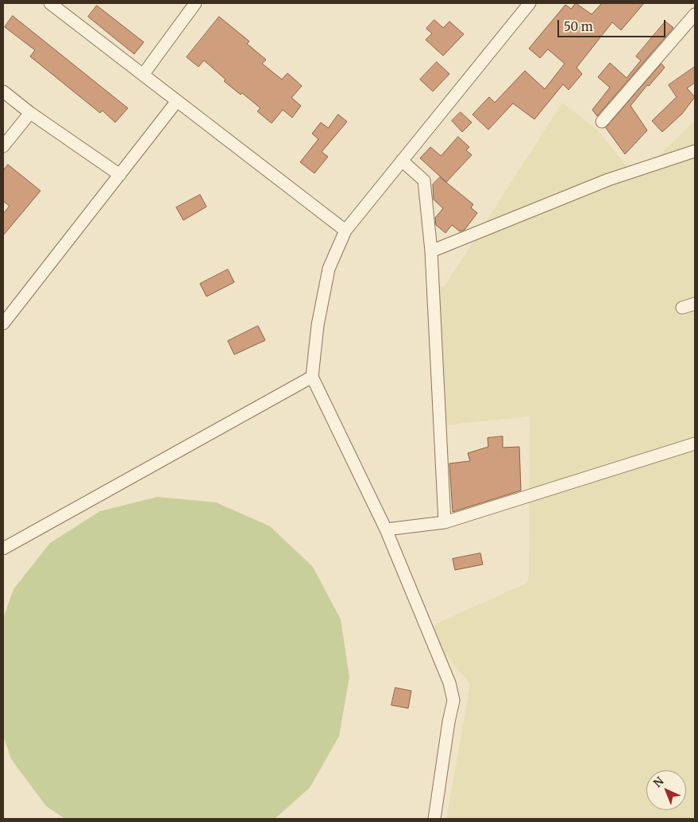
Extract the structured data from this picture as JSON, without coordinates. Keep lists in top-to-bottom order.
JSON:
{
  "scale_bar": "50 m",
  "north": "top left"
}
